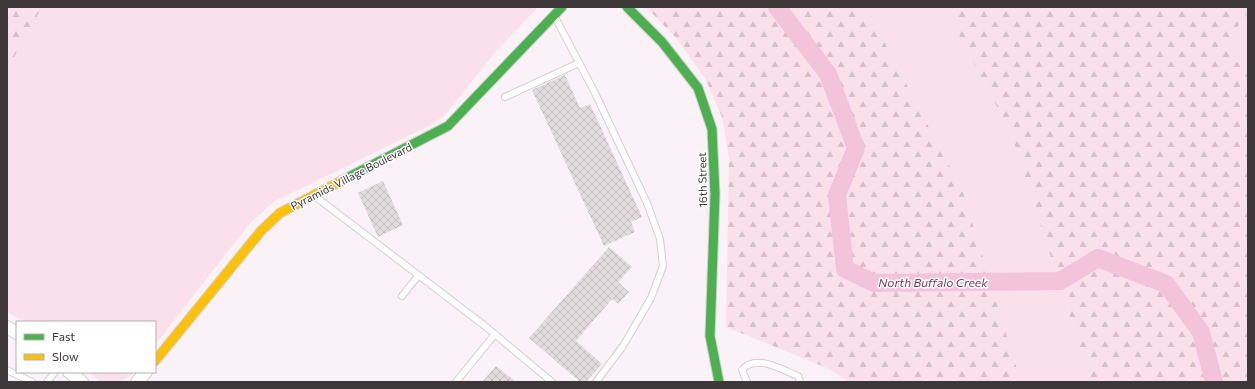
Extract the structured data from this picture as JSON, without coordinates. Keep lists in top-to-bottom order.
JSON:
{
  "streets": {
    "street": ["Pyramids Village Boulevard", "16th Street"]
  },
  "water": ["North Buffalo Creek"],
  "legend": ["Fast", "Slow"]
}
